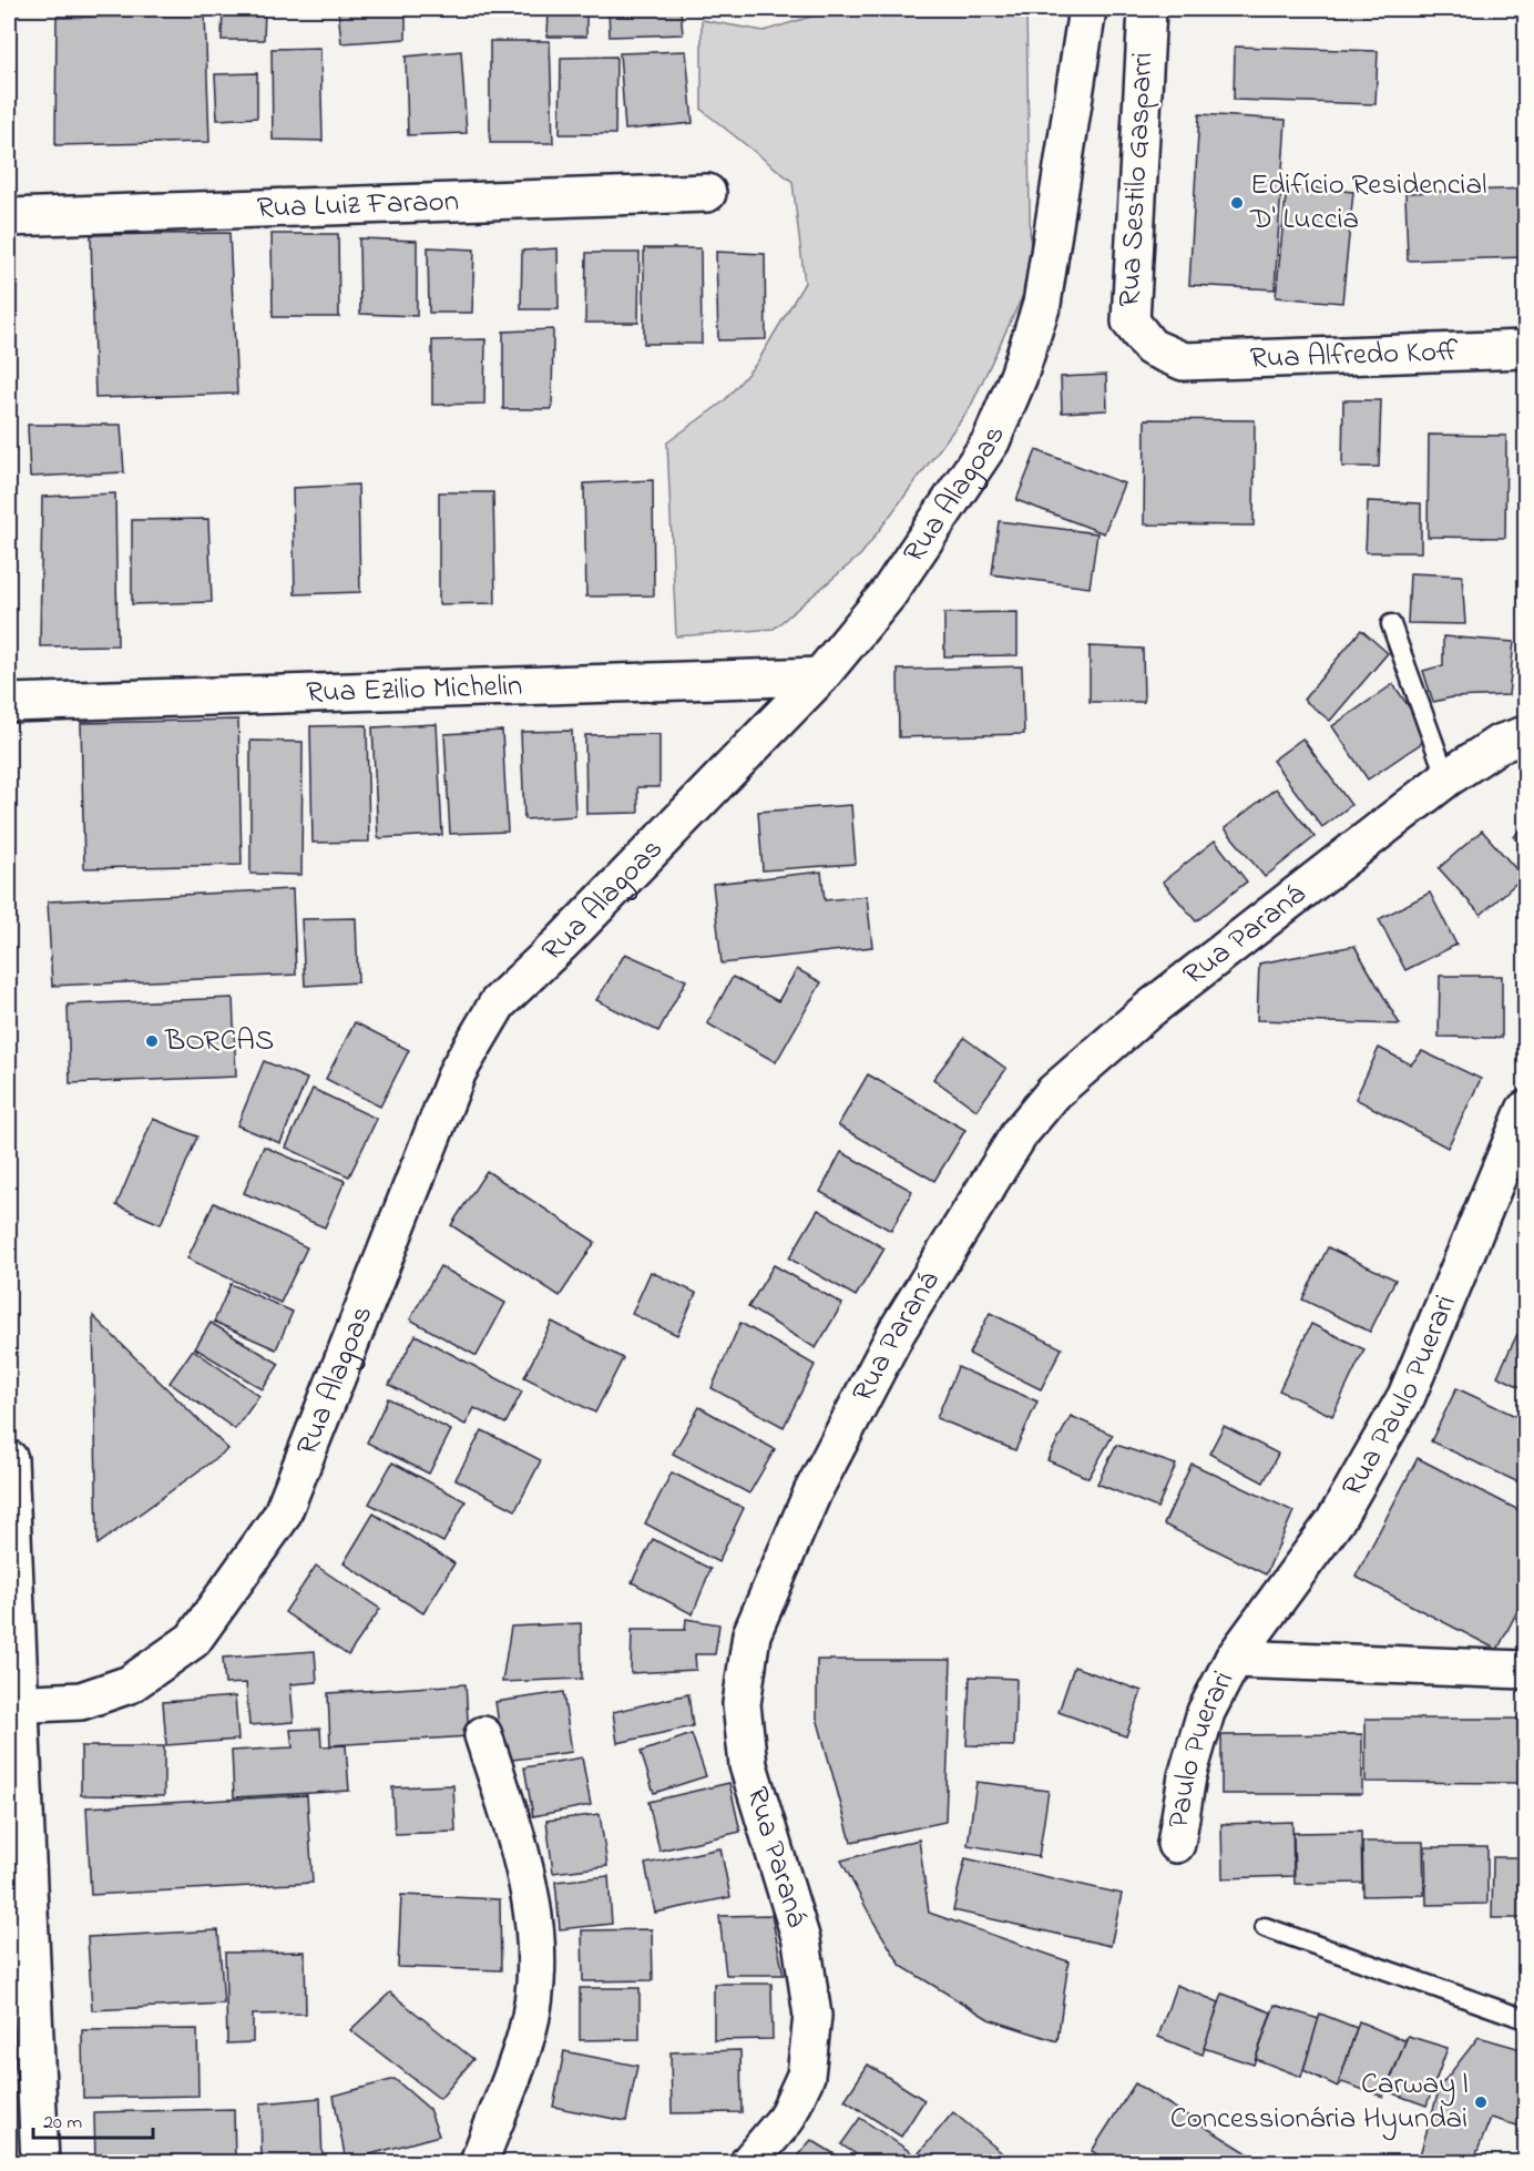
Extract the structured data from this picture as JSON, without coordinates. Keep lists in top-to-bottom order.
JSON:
{
  "streets": {
    "street": [
      "Rua Sestilo Gasparri",
      "Rua Luiz Faraon",
      "Rua Alfredo Koff",
      "Rua Alagoas",
      "Rua Ezilio Michelin",
      "Rua Paraná",
      "Rua Paulo Puerari",
      "Paulo Puerari"
    ]
  },
  "crossings": [
    ["Rua Sestilo Gasparri", "Rua Alfredo Koff"],
    ["Rua Alagoas", "Rua Ezilio Michelin"],
    ["Rua Paulo Puerari", "Paulo Puerari"]
  ],
  "places": ["Edifício Residencial D' Luccia", "BORCAS", "Carway | Concessionária Hyundai"],
  "scale_bar": "20 m"
}
